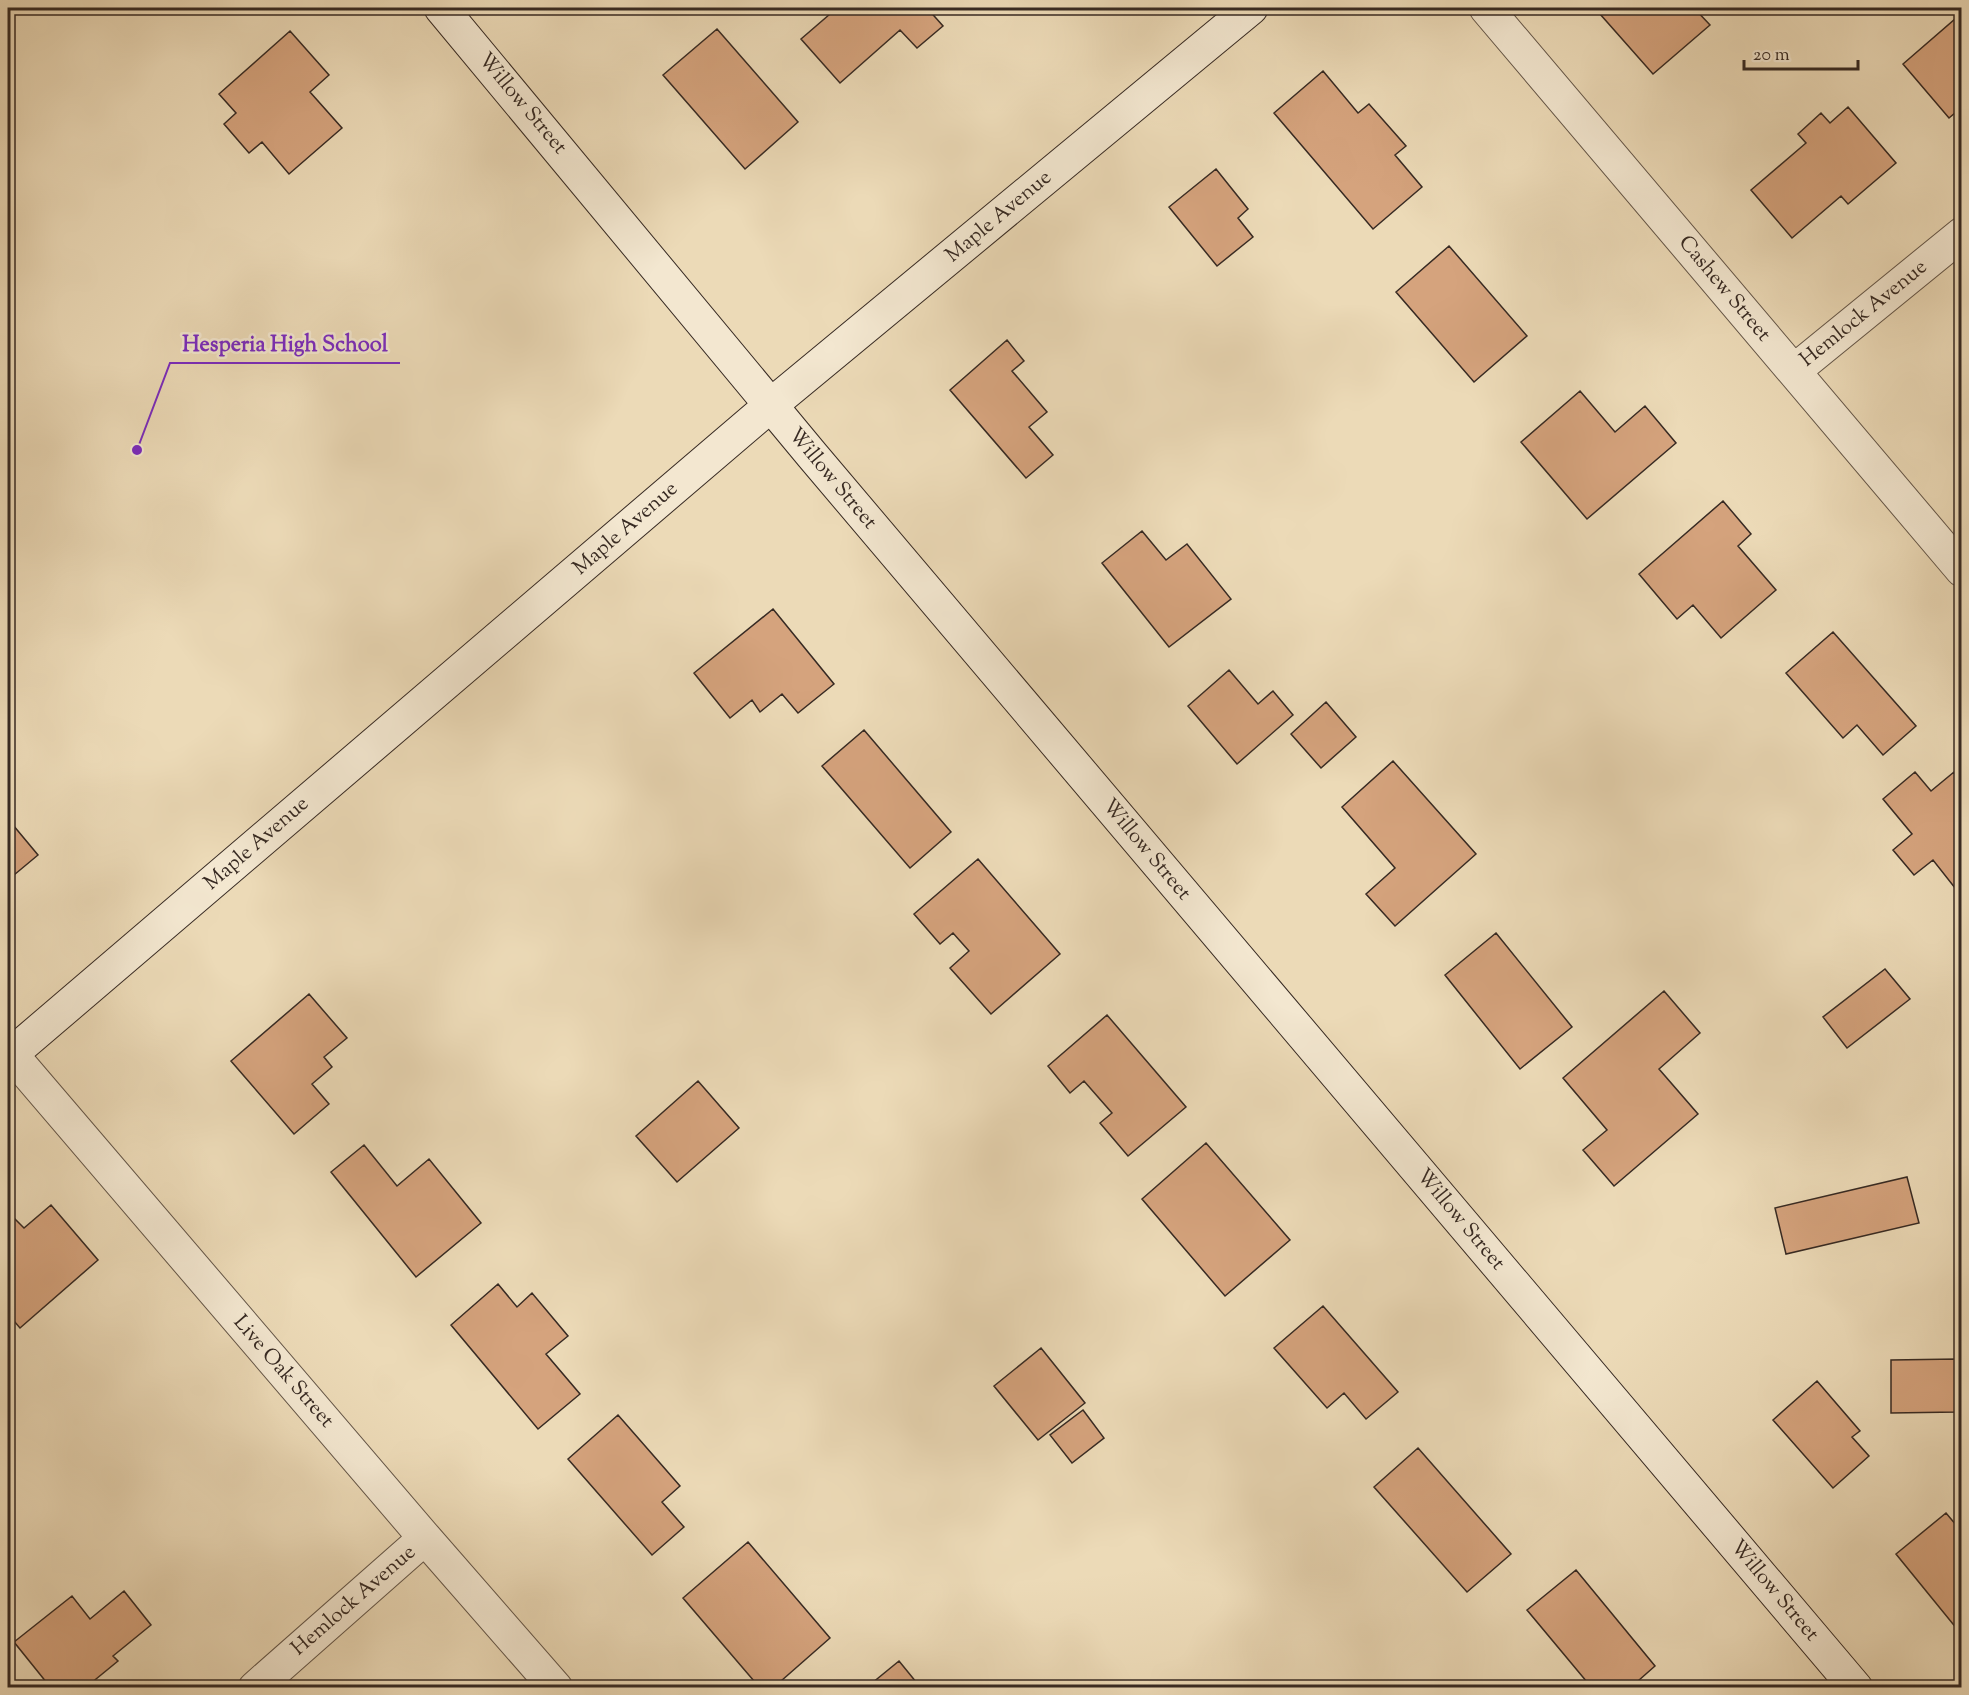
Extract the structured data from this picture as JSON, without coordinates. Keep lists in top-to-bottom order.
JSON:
{
  "streets": {
    "street": [
      "Willow Street",
      "Maple Avenue",
      "Cashew Street",
      "Hemlock Avenue",
      "Live Oak Street"
    ]
  },
  "crossings": [
    ["Willow Street", "Maple Avenue"],
    ["Maple Avenue", "Live Oak Street"],
    ["Cashew Street", "Hemlock Avenue"],
    ["Hemlock Avenue", "Live Oak Street"]
  ],
  "places": ["Hesperia High School"],
  "scale_bar": "20 m"
}
